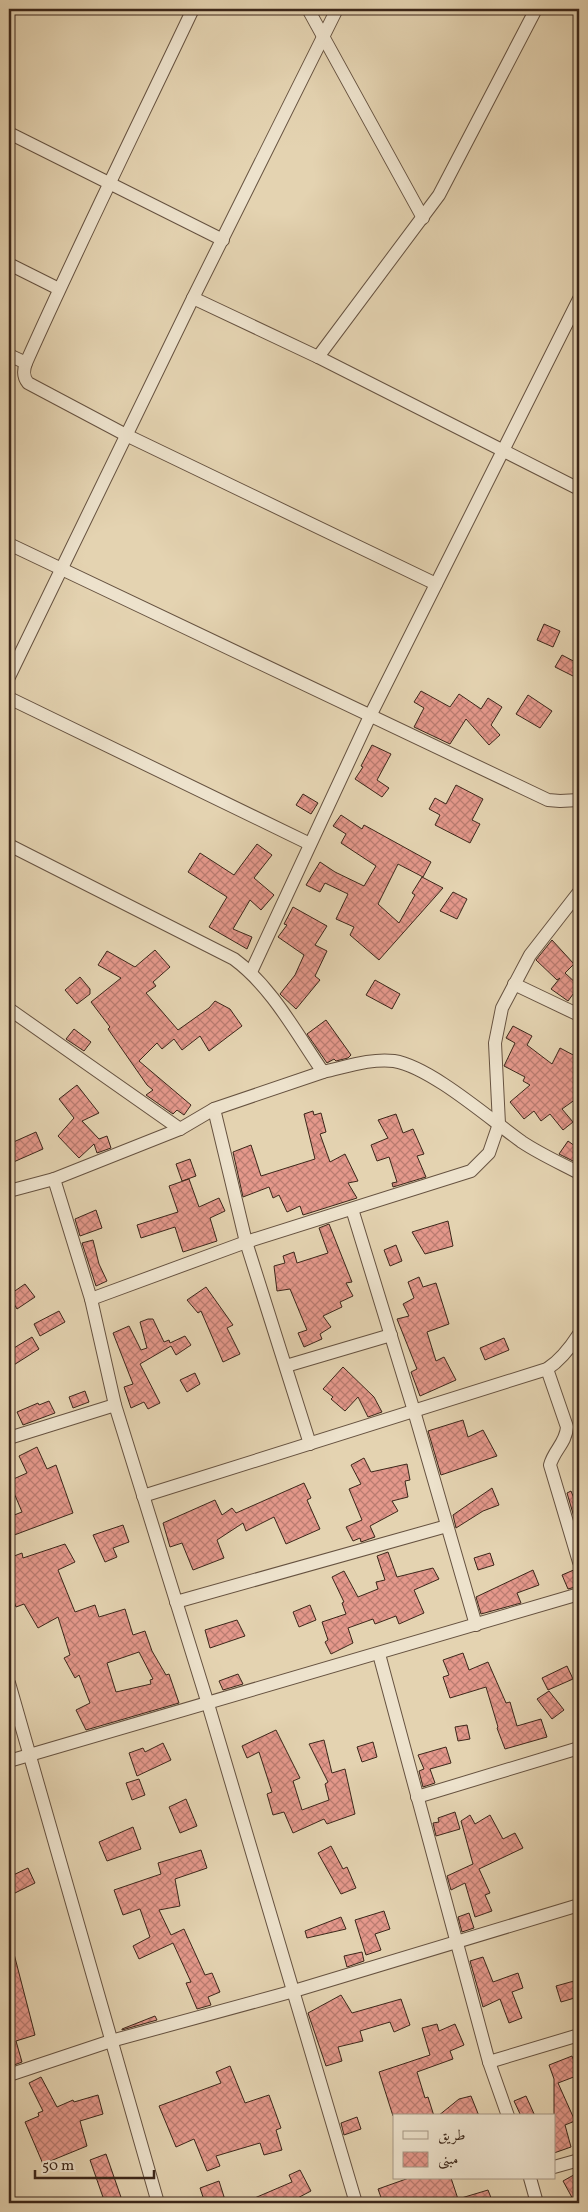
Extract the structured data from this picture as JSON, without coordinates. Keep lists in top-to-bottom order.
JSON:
{
  "legend": ["طريق", "مبنى"],
  "scale_bar": "50 m"
}
